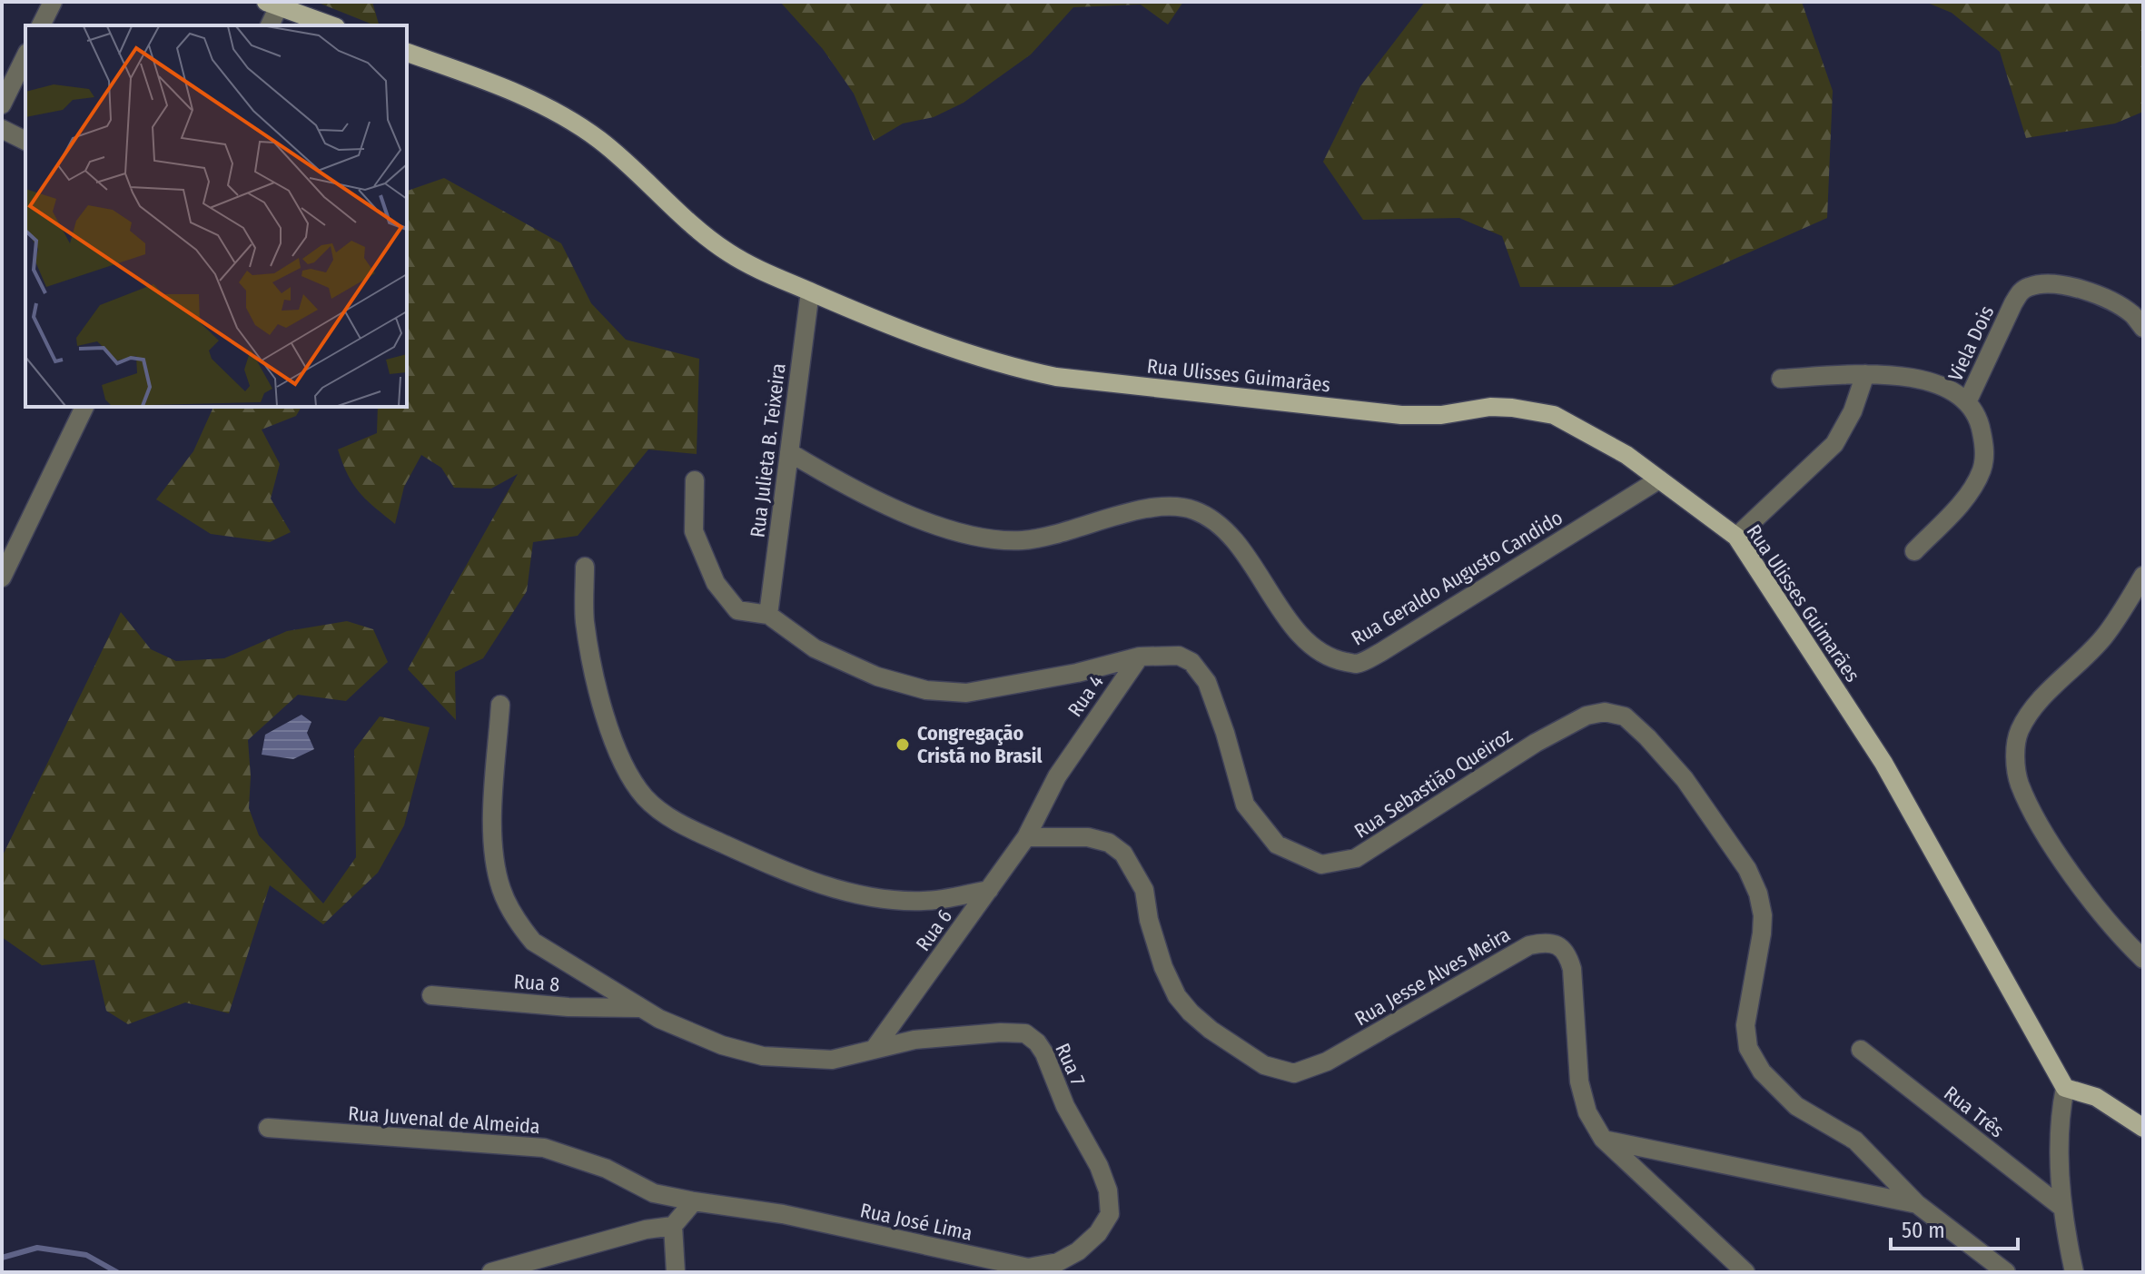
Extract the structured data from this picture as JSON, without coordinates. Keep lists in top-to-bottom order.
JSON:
{
  "streets": {
    "main road": ["Rua Ulisses Guimarães"],
    "street": [
      "Viela Dois",
      "Rua Julieta B. Teixeira",
      "Rua Geraldo Augusto Candido",
      "Rua 4",
      "Rua Sebastião Queiroz",
      "Rua 6",
      "Rua Jesse Alves Meira",
      "Rua 8",
      "Rua 7",
      "Rua Três",
      "Rua Juvenal de Almeida",
      "Rua José Lima"
    ]
  },
  "crossings": [
    ["Rua Ulisses Guimarães", "Rua Julieta B. Teixeira"],
    ["Rua Ulisses Guimarães", "Rua Geraldo Augusto Candido"],
    ["Rua Julieta B. Teixeira", "Rua Geraldo Augusto Candido"],
    ["Rua Julieta B. Teixeira", "Rua Sebastião Queiroz"],
    ["Rua 4", "Rua Sebastião Queiroz"],
    ["Rua 4", "Rua 6"],
    ["Rua 4", "Rua Jesse Alves Meira"],
    ["Rua 6", "Rua Jesse Alves Meira"],
    ["Rua 6", "Rua 7"],
    ["Rua 7", "Rua José Lima"],
    ["Rua Juvenal de Almeida", "Rua José Lima"]
  ],
  "places": ["Congregação Cristã no Brasil"],
  "scale_bar": "50 m"
}
